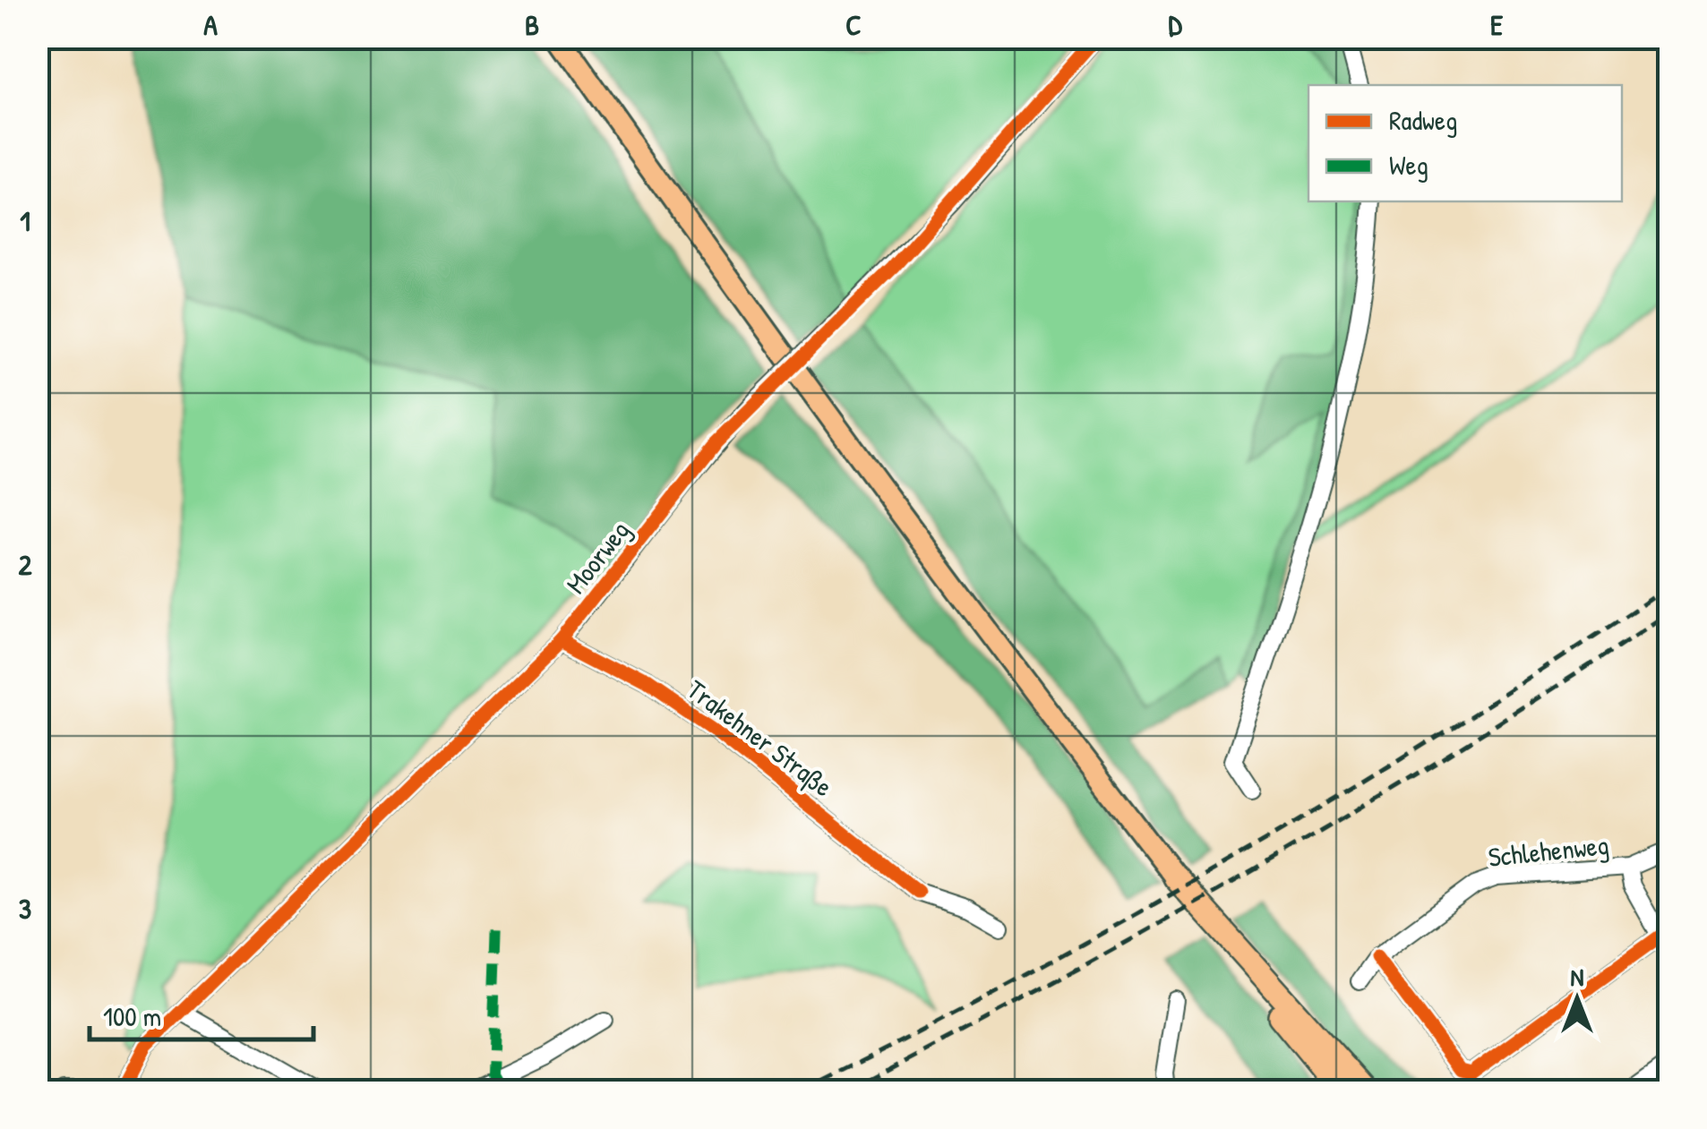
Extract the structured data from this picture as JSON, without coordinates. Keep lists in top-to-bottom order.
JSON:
{
  "streets": {
    "street": ["Moorweg", "Trakehner Straße", "Schlehenweg"]
  },
  "crossings": [
    ["Moorweg", "Trakehner Straße"]
  ],
  "legend": ["Radweg", "Weg"],
  "scale_bar": "100 m",
  "north": "top",
  "grid": {
    "columns": [
      "A",
      "B",
      "C",
      "D",
      "E"
    ],
    "rows": ["1", "2", "3"]
  }
}
